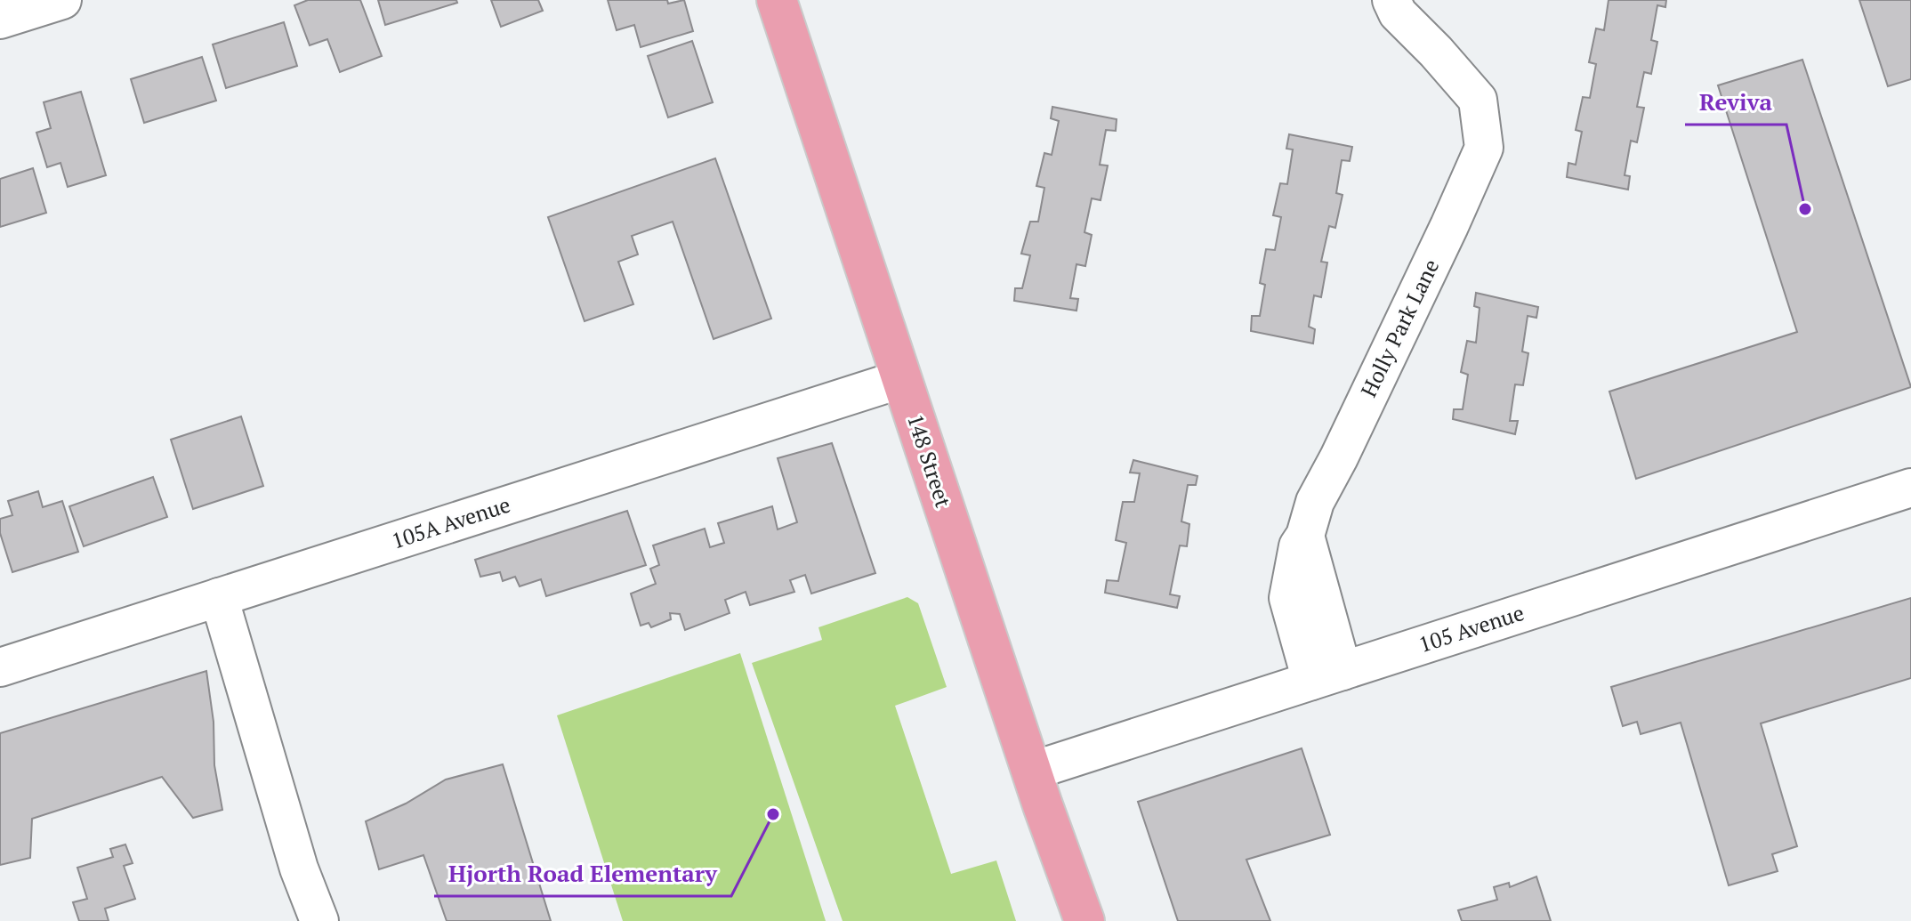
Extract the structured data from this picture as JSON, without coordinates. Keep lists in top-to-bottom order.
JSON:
{
  "streets": {
    "main road": ["148 Street"],
    "street": ["Holly Park Lane", "105A Avenue", "105 Avenue"]
  },
  "crossings": [
    ["Holly Park Lane", "105 Avenue"],
    ["148 Street", "105A Avenue"],
    ["148 Street", "105 Avenue"]
  ],
  "places": ["Reviva", "Hjorth Road Elementary"]
}
